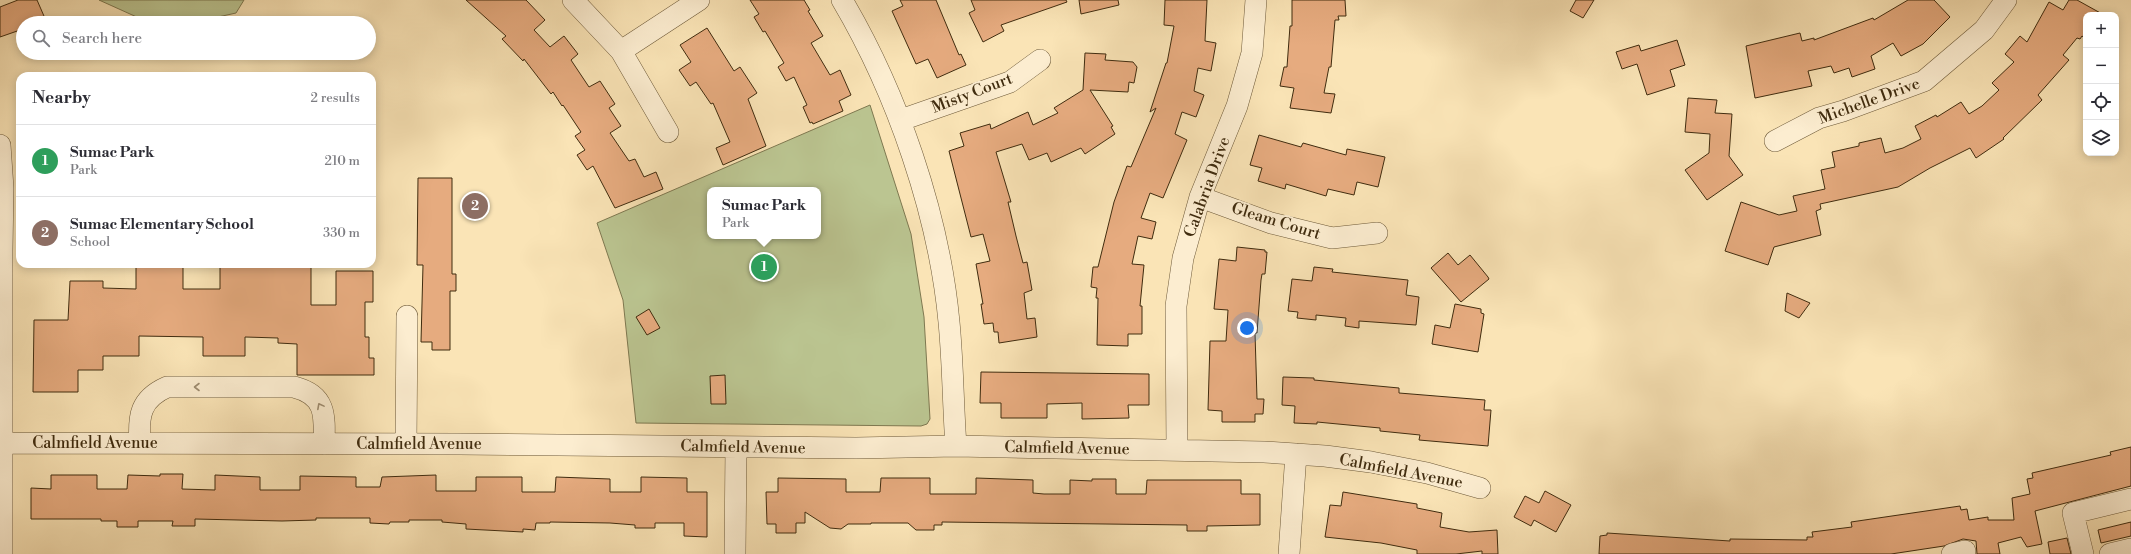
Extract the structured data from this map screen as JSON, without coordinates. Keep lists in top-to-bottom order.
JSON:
{
  "streets": {
    "street": [
      "Misty Court",
      "Michelle Drive",
      "Calabria Drive",
      "Gleam Court",
      "Calmfield Avenue"
    ]
  },
  "crossings": [
    ["Calabria Drive", "Gleam Court"],
    ["Calabria Drive", "Calmfield Avenue"]
  ],
  "page": {
    "map_buttons": ["+", "−"],
    "search": "Search here",
    "heading": ["Nearby", "2 results"],
    "list": [
      {
        "mark": "1",
        "name": "Sumac Park",
        "note": "Park",
        "value": "210 m"
      },
      {
        "mark": "2",
        "name": "Sumac Elementary School",
        "note": "School",
        "value": "330 m"
      }
    ],
    "popup": ["Sumac Park", "Park"],
    "pins": ["2", "1"]
  }
}
